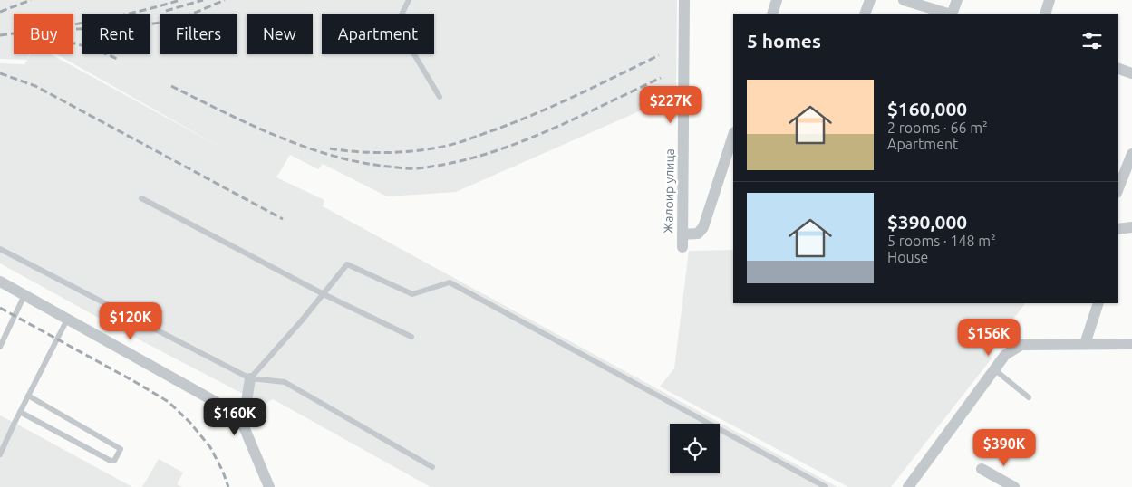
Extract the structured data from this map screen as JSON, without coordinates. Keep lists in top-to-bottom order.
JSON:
{
  "streets": {
    "street": ["Жалоир улица"]
  },
  "page": {
    "chip": [
      "Buy",
      "Rent",
      "Filters",
      "New",
      "Apartment"
    ],
    "heading": "5 homes",
    "list": [
      {
        "name": "$160,000",
        "note": "2 rooms · 66 m² · Apartment"
      },
      {
        "name": "$390,000",
        "note": "5 rooms · 148 m² · House"
      }
    ],
    "price": [
      "$227K",
      "$120K",
      "$156K",
      "$160K",
      "$390K"
    ]
  }
}
